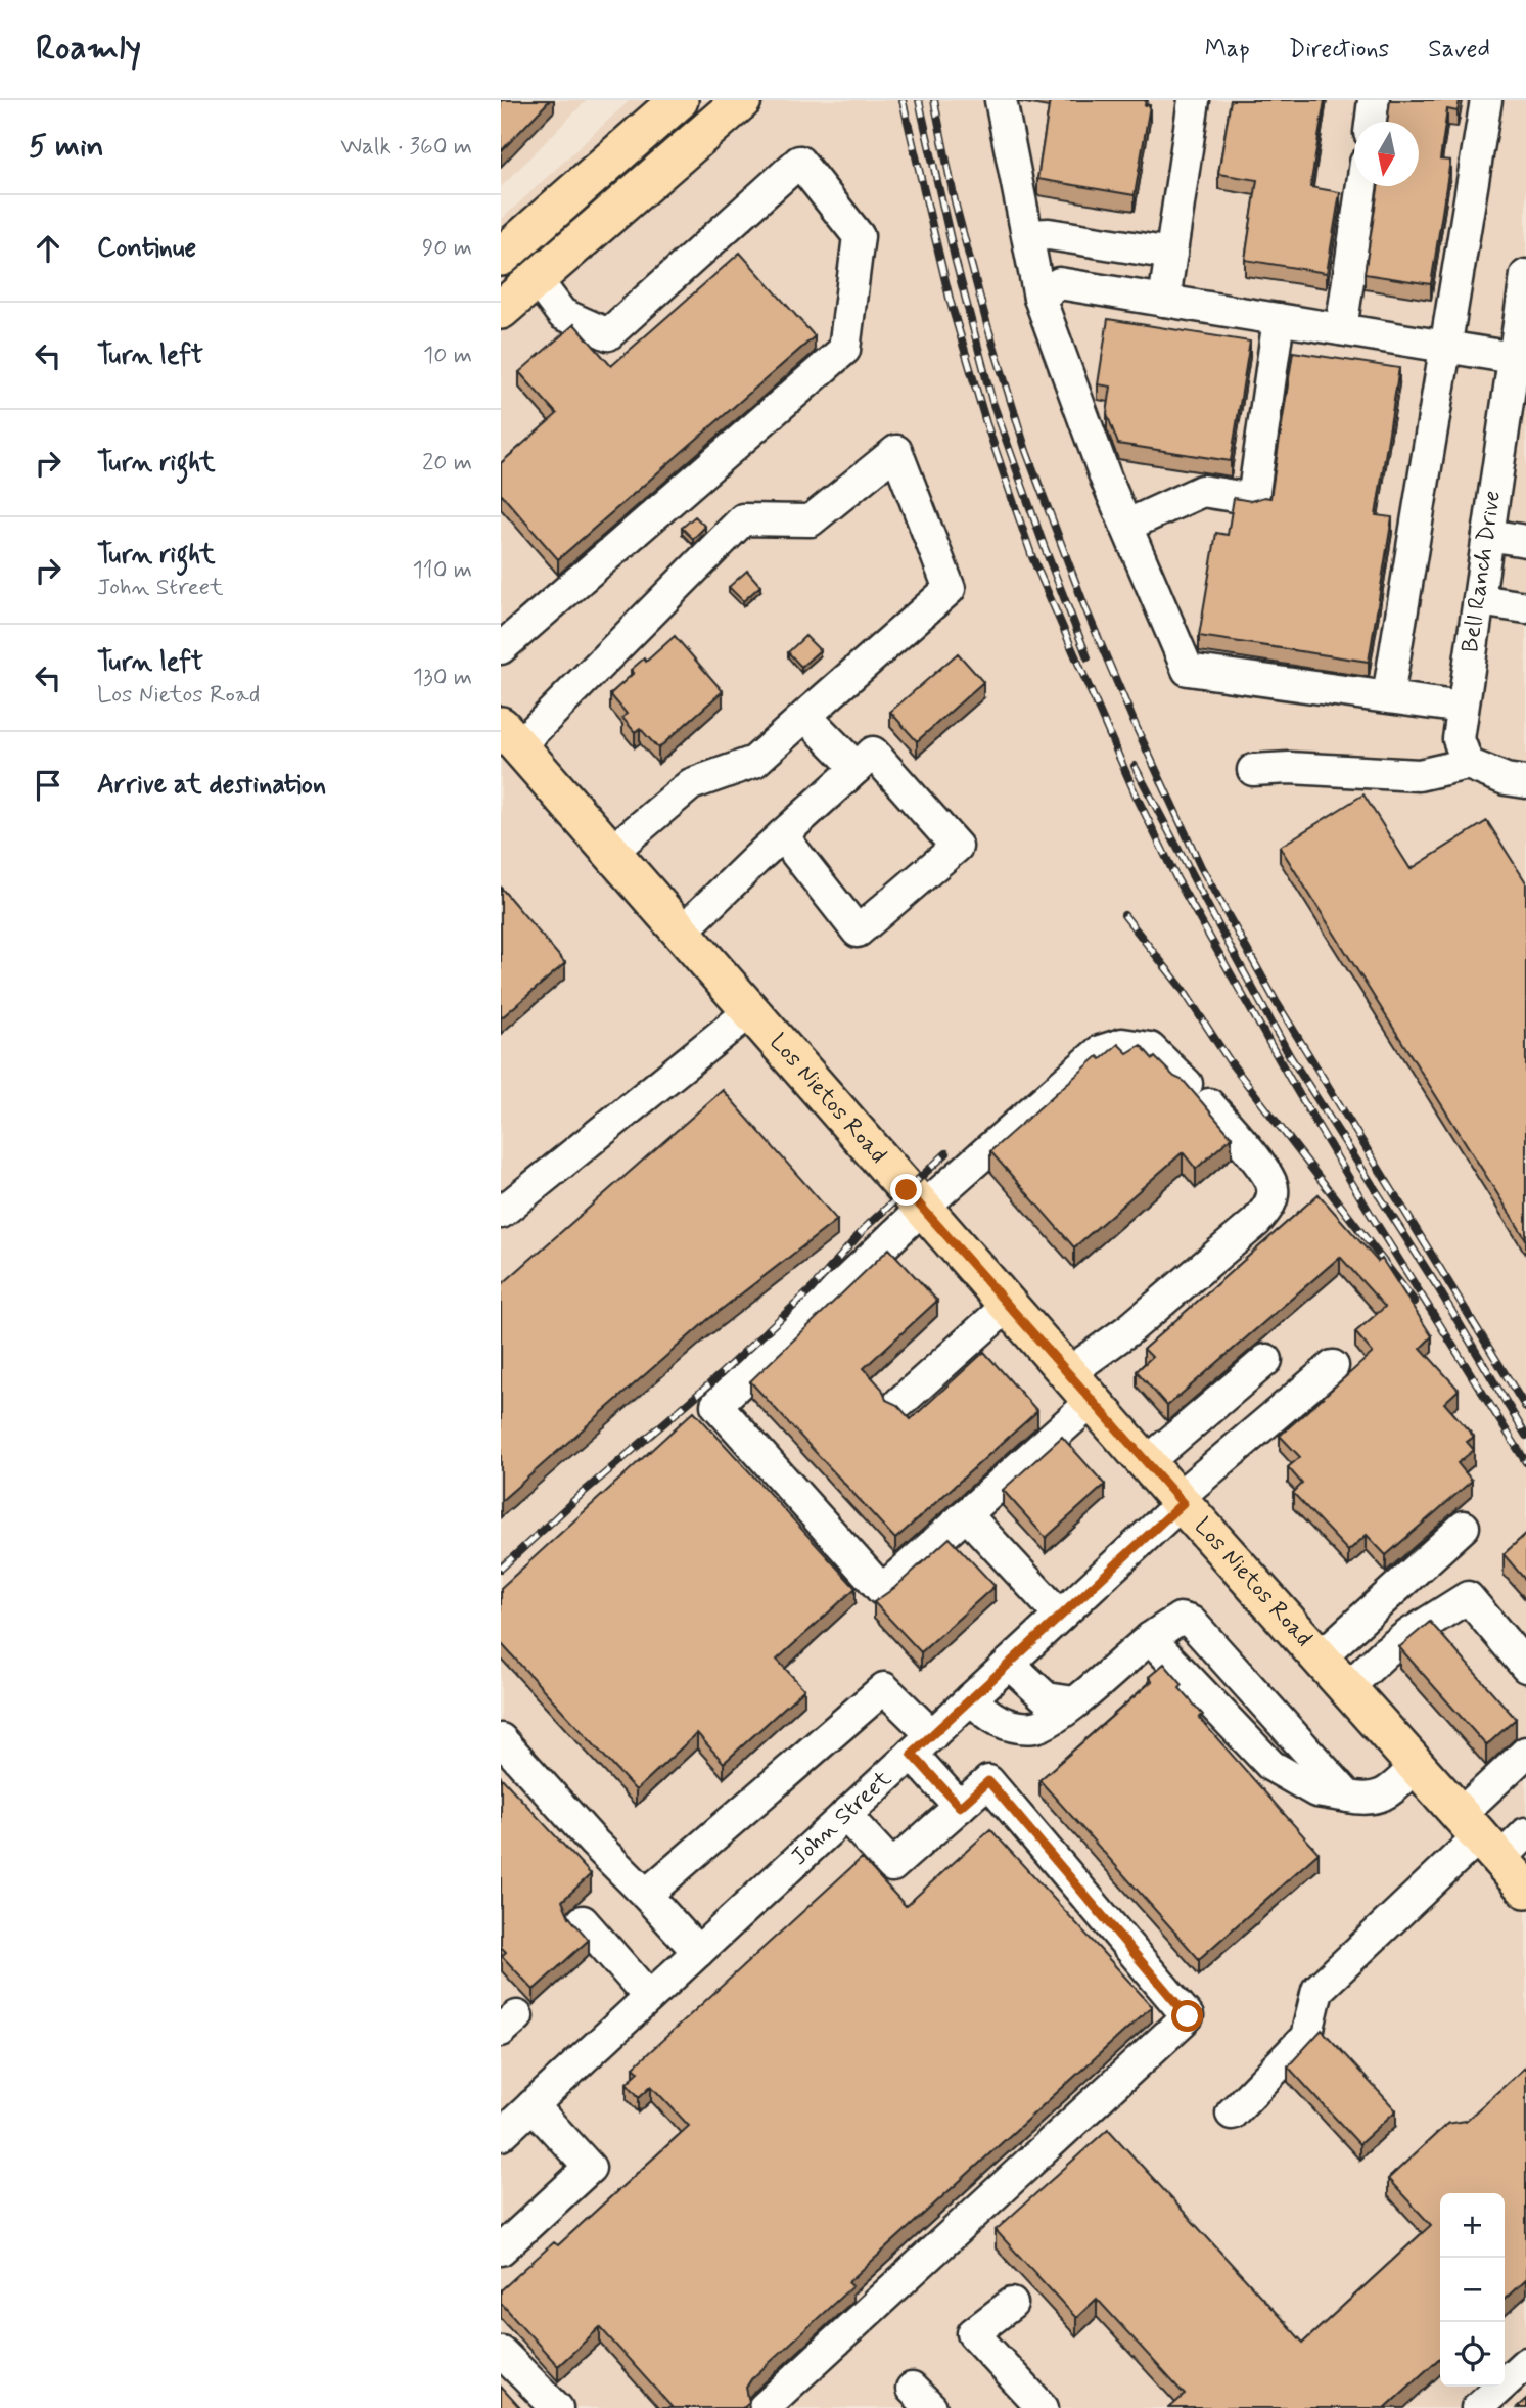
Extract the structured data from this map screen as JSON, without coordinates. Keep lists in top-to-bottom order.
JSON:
{
  "streets": {
    "main road": ["Los Nietos Road"],
    "street": ["Bell Ranch Drive", "John Street"]
  },
  "crossings": [
    ["Los Nietos Road", "John Street"]
  ],
  "north": "bottom",
  "page": {
    "header": "Roamly",
    "nav": ["Map", "Directions", "Saved"],
    "heading": ["5 min", "Walk · 360 m"],
    "list": [
      ["Continue", "90 m"],
      ["Turn left", "10 m"],
      ["Turn right", "20 m"],
      ["Turn right", "John Street", "110 m"],
      ["Turn left", "Los Nietos Road", "130 m"],
      "Arrive at destination"
    ],
    "map_buttons": ["+", "−"]
  }
}
